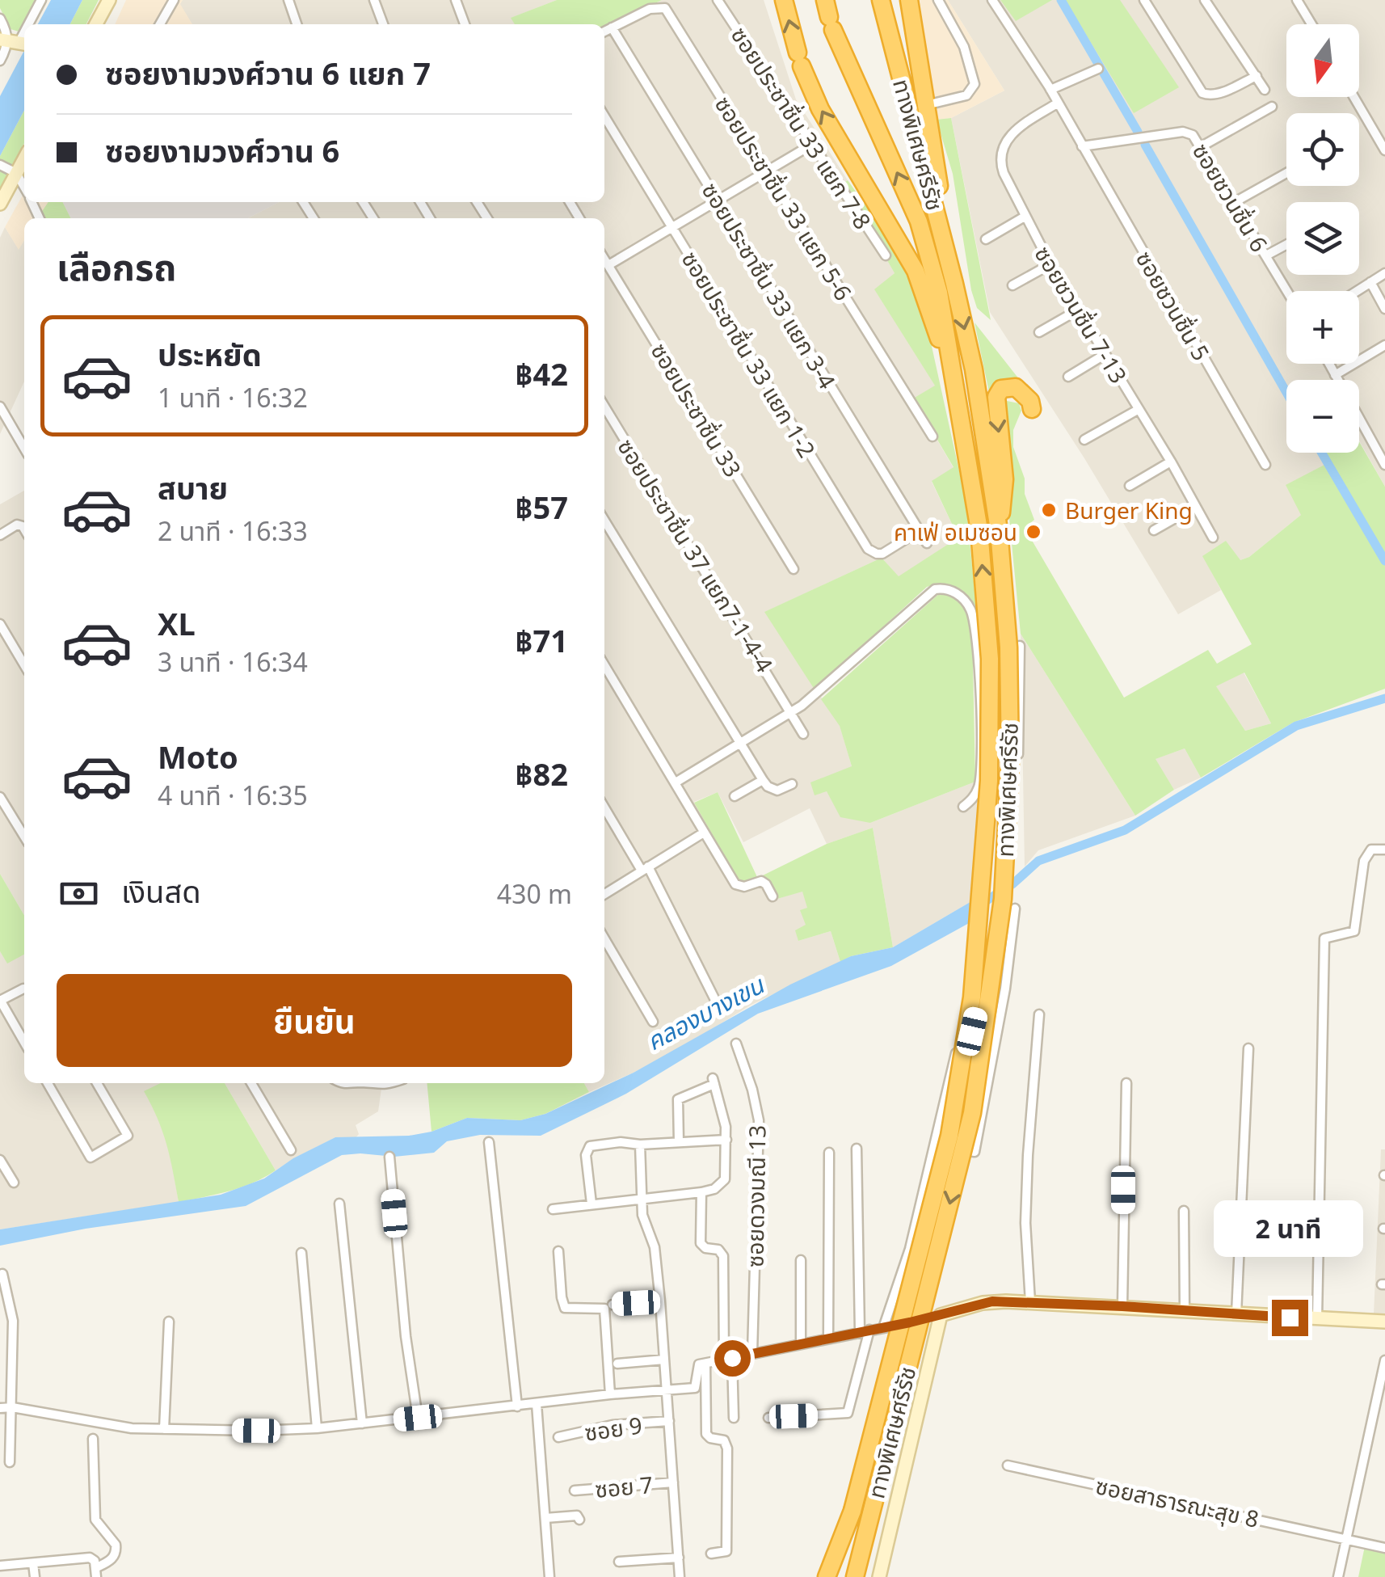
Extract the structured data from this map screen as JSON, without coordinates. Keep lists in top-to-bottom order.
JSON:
{
  "streets": {
    "highway": ["ทางพิเศษศรีรัช"],
    "street": [
      "ซอยประชาชื่น 33 แยก 7-8",
      "ซอยชวนชื่น 6",
      "ซอยประชาชื่น 33 แยก 5-6",
      "ซอยประชาชื่น 33 แยก 3-4",
      "ซอยชวนชื่น 5",
      "ซอยชวนชื่น 7-13",
      "ซอยประชาชื่น 33 แยก 1-2",
      "ซอยประชาชื่น 33",
      "ซอยประชาชื่น 37 แยก7-1-4-4",
      "ซอยดวงมณี 13",
      "ซอย 9",
      "ซอย 7",
      "ซอยสาธารณะสุข 8"
    ]
  },
  "crossings": [
    ["ซอยชวนชื่น 6", "ซอยชวนชื่น 5"],
    ["ซอยประชาชื่น 33 แยก 5-6", "ซอยประชาชื่น 33 แยก 3-4"],
    ["ซอยประชาชื่น 33 แยก 3-4", "ซอยประชาชื่น 33 แยก 1-2"],
    ["ซอยชวนชื่น 5", "ซอยชวนชื่น 7-13"]
  ],
  "water": ["คลองบางเขน"],
  "places": ["Burger King", "คาเฟ่ อเมซอน"],
  "north": "bottom",
  "page": {
    "map_buttons": ["+", "−"],
    "banner": ["ซอยงามวงศ์วาน 6 แยก 7", "ซอยงามวงศ์วาน 6"],
    "heading": "เลือกรถ",
    "list": [
      {
        "name": "ประหยัด",
        "note": "1 นาที · 16:32",
        "value": "฿42"
      },
      {
        "name": "สบาย",
        "note": "2 นาที · 16:33",
        "value": "฿57"
      },
      {
        "name": "XL",
        "note": "3 นาที · 16:34",
        "value": "฿71"
      },
      {
        "name": "Moto",
        "note": "4 นาที · 16:35",
        "value": "฿82"
      }
    ],
    "pay": ["เงินสด", "430 m"],
    "buttons": "ยืนยัน",
    "bubble": "2 นาที"
  }
}
